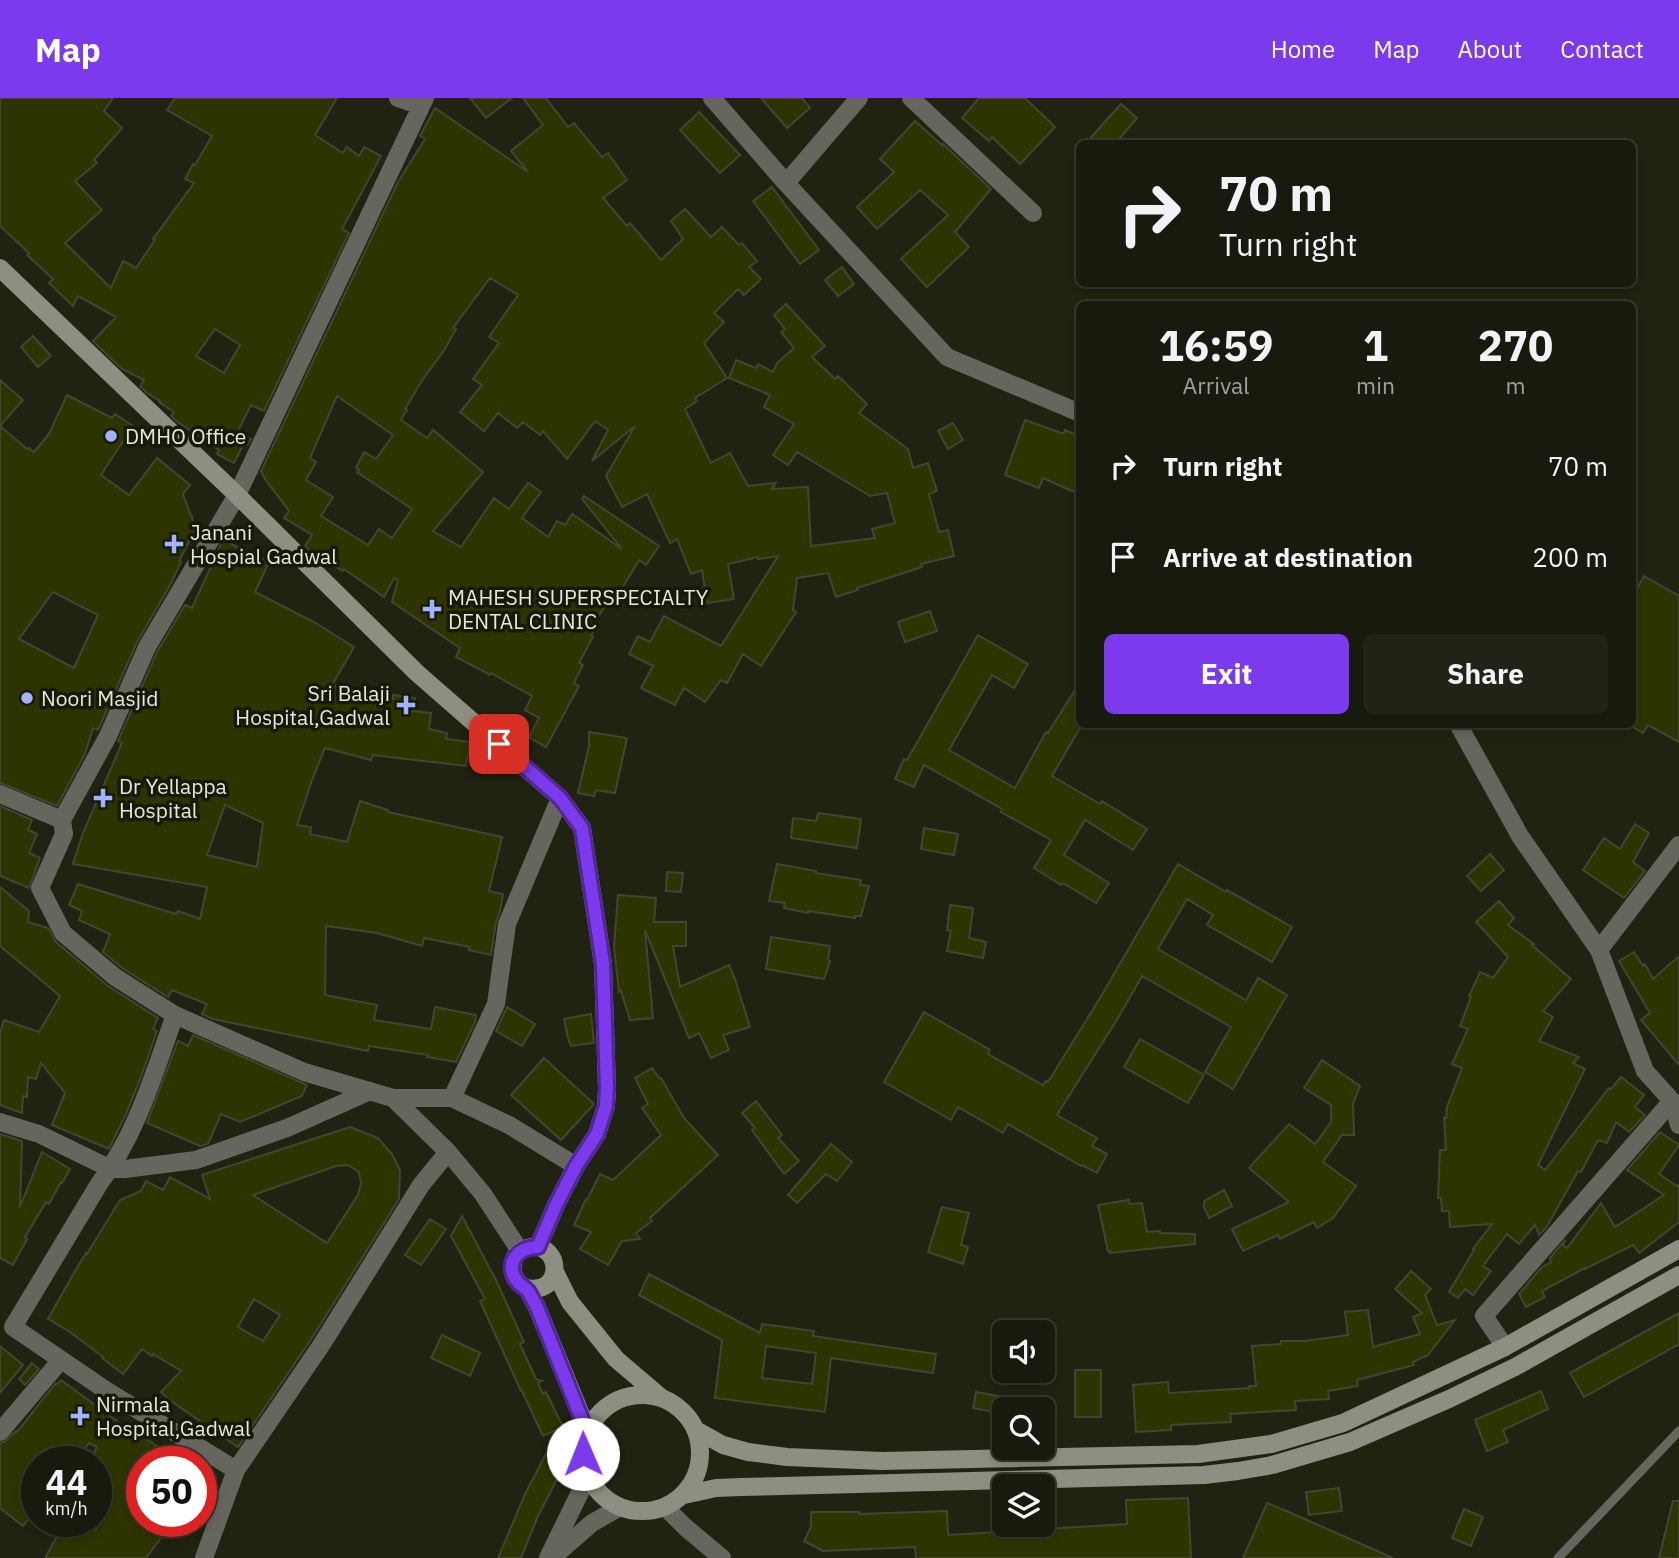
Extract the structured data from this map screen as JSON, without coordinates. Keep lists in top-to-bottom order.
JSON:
{
  "places": {
    "other": ["DMHO Office", "Noori Masjid"],
    "health": [
      "Janani Hospial Gadwal",
      "MAHESH SUPERSPECIALTY DENTAL CLINIC",
      "Sri Balaji Hospital,Gadwal",
      "Dr Yellappa Hospital",
      "Nirmala Hospital,Gadwal"
    ]
  },
  "page": {
    "header": "Map",
    "nav": [
      "Home",
      "Map",
      "About",
      "Contact"
    ],
    "turn": ["70 m", "Turn right"],
    "eta": [
      "16:59",
      "Arrival",
      "1",
      "min",
      "270",
      "m"
    ],
    "list": [
      {
        "name": "Turn right",
        "value": "70 m"
      },
      {
        "name": "Arrive at destination",
        "value": "200 m"
      }
    ],
    "buttons": ["Exit", "Share"],
    "speed": "44 km/h",
    "limit": "50"
  }
}
